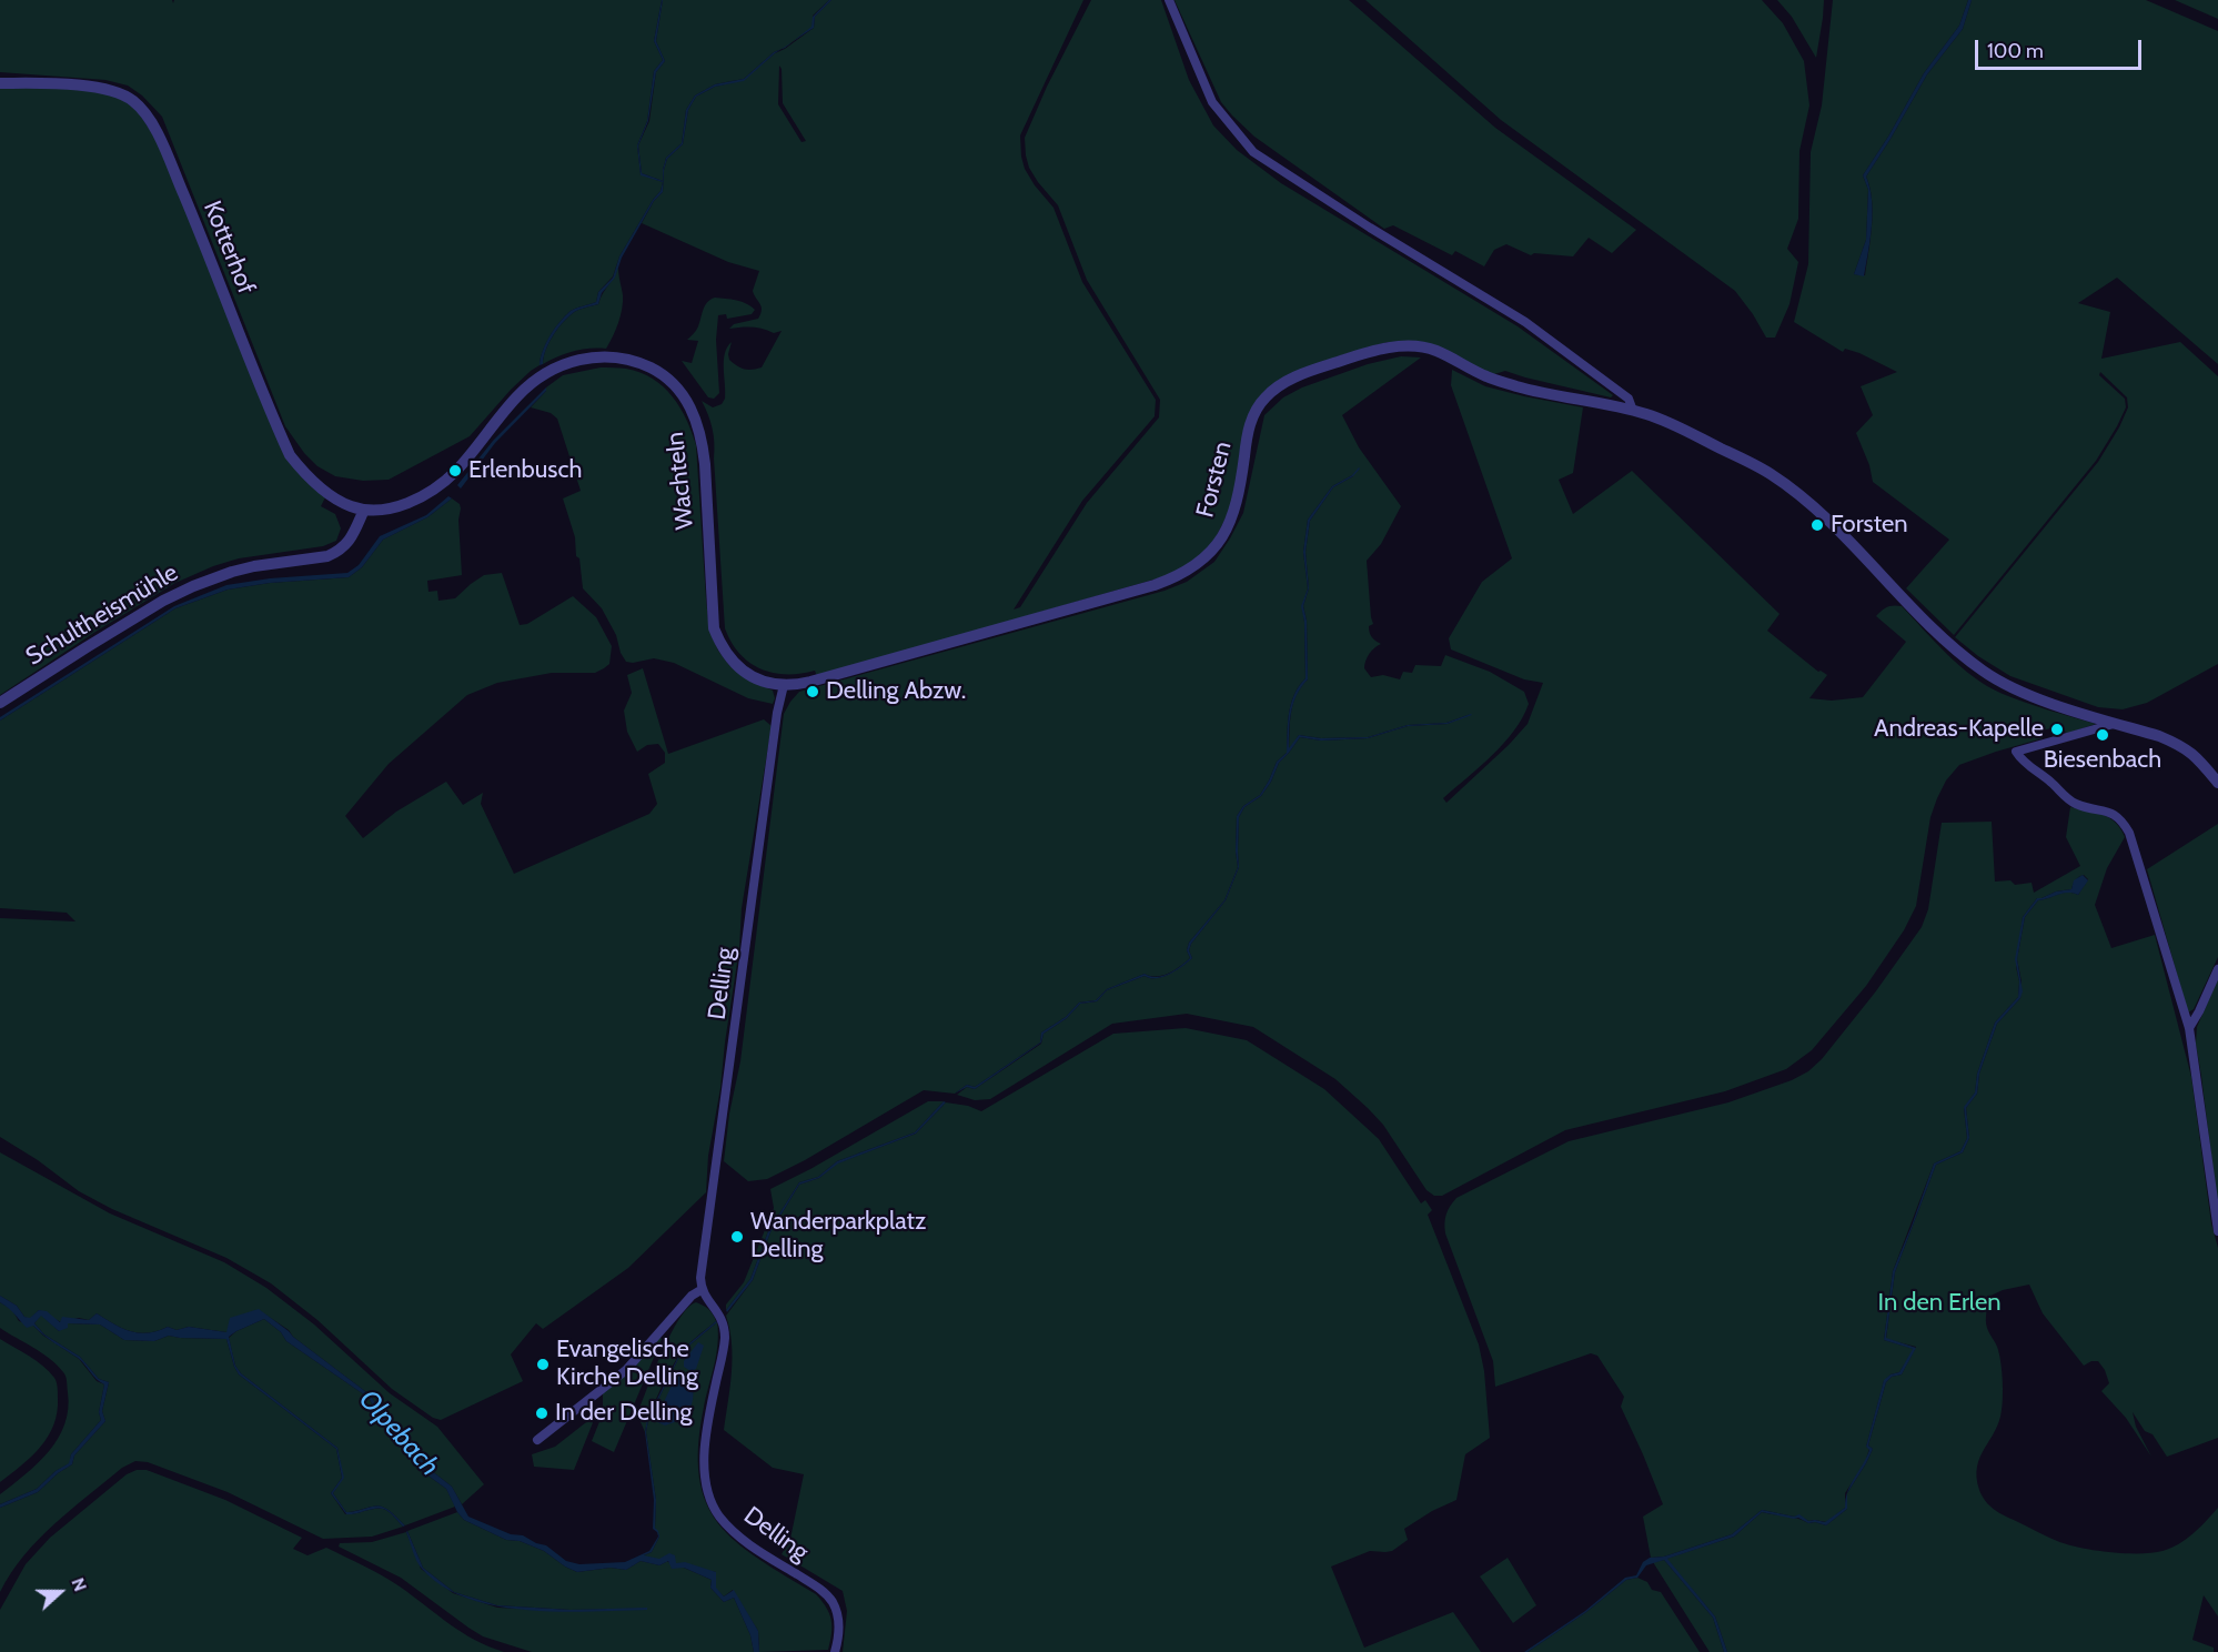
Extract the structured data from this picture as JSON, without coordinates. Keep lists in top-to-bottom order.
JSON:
{
  "streets": {
    "street": [
      "Kotterhof",
      "Forsten",
      "Wachteln",
      "Schultheismühle",
      "Delling"
    ]
  },
  "crossings": [
    ["Kotterhof", "Wachteln"],
    ["Kotterhof", "Schultheismühle"],
    ["Forsten", "Wachteln"],
    ["Forsten", "Delling"],
    ["Wachteln", "Schultheismühle"],
    ["Wachteln", "Delling"]
  ],
  "water": ["Olpebach"],
  "parks": ["In den Erlen"],
  "places": [
    "Erlenbusch",
    "Forsten",
    "Delling Abzw.",
    "Andreas-Kapelle",
    "Biesenbach",
    "Wanderparkplatz Delling",
    "Evangelische Kirche Delling",
    "In der Delling"
  ],
  "scale_bar": "100 m",
  "north": "right"
}
